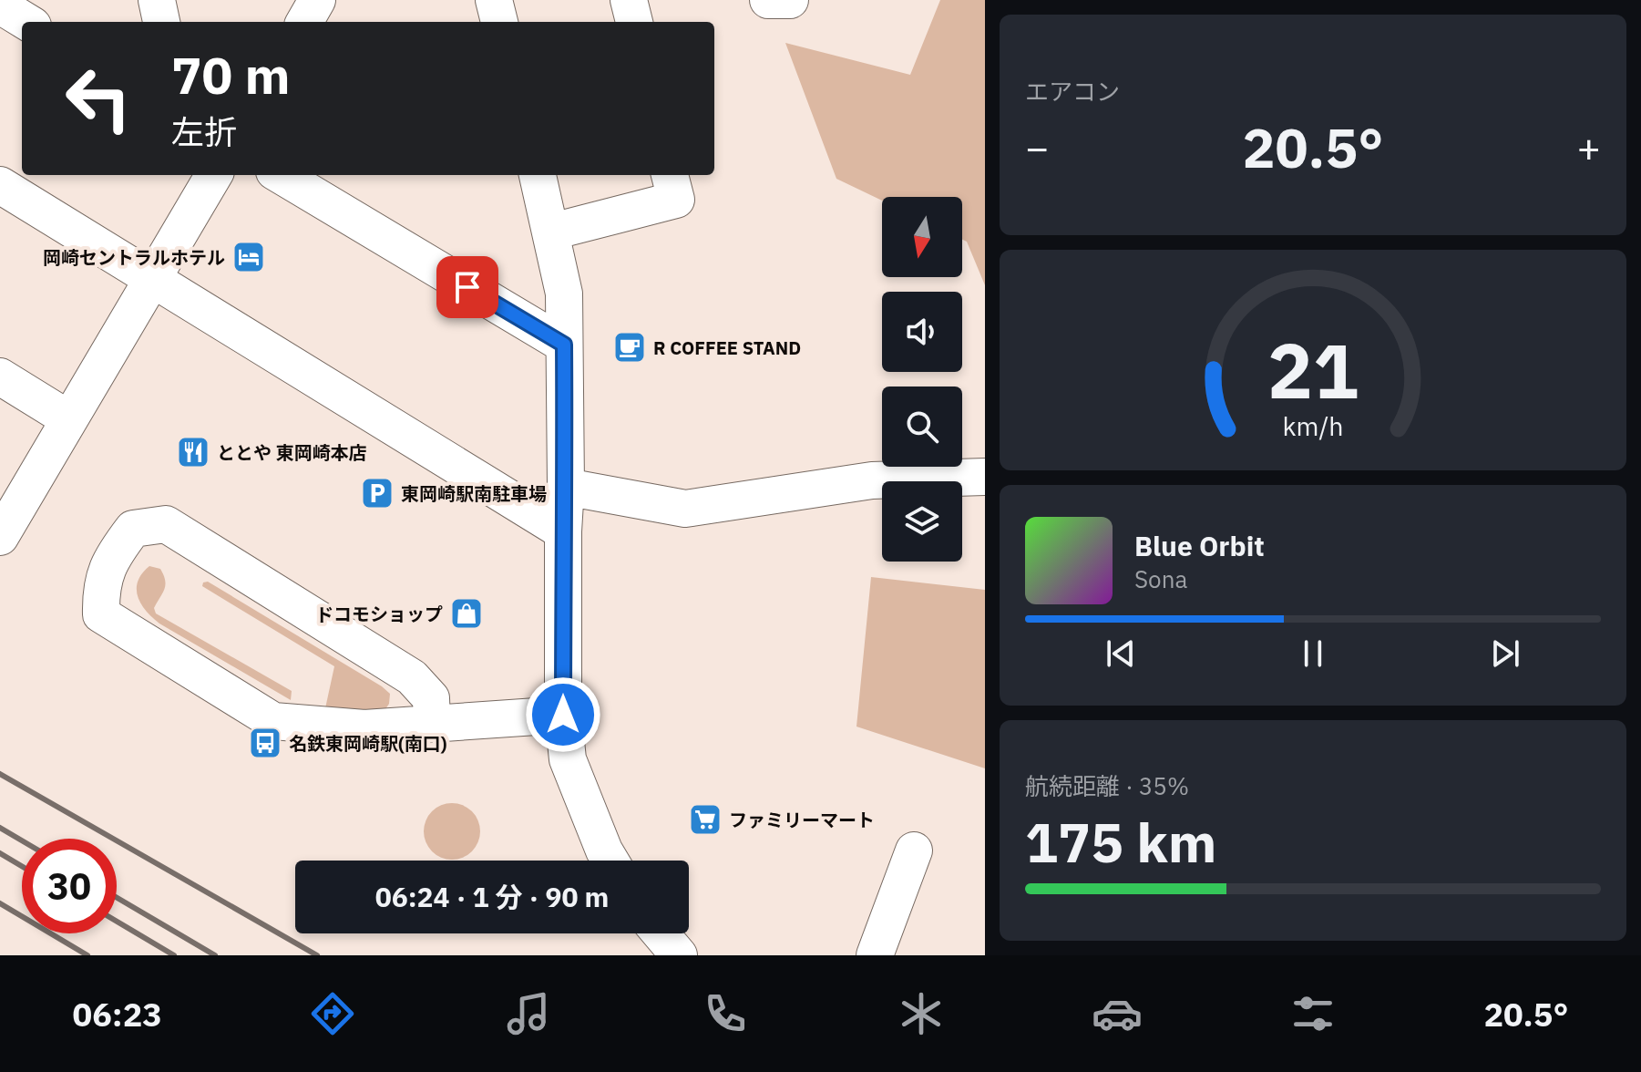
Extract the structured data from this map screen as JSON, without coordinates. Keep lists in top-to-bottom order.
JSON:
{
  "places": {
    "hotel": ["岡崎セントラルホテル"],
    "cafe": ["R COFFEE STAND"],
    "restaurant": ["ととや 東岡崎本店"],
    "parking": ["東岡崎駅南駐車場"],
    "shop": ["ドコモショップ"],
    "bus stop": ["名鉄東岡崎駅(南口)"],
    "supermarket": ["ファミリーマート"]
  },
  "north": "bottom",
  "page": {
    "tile": [
      "エアコン",
      ["航続距離 · 35%", "175 km"]
    ],
    "turn": ["70 m", "左折"],
    "heat": ["−", "20.5°", "+"],
    "song": ["Blue Orbit", "Sona"],
    "limit": "30",
    "trip": "06:24 · 1 分 · 90 m",
    "tabs": ["06:23", "20.5°"],
    "gauge": ["21", "km/h"]
  }
}
